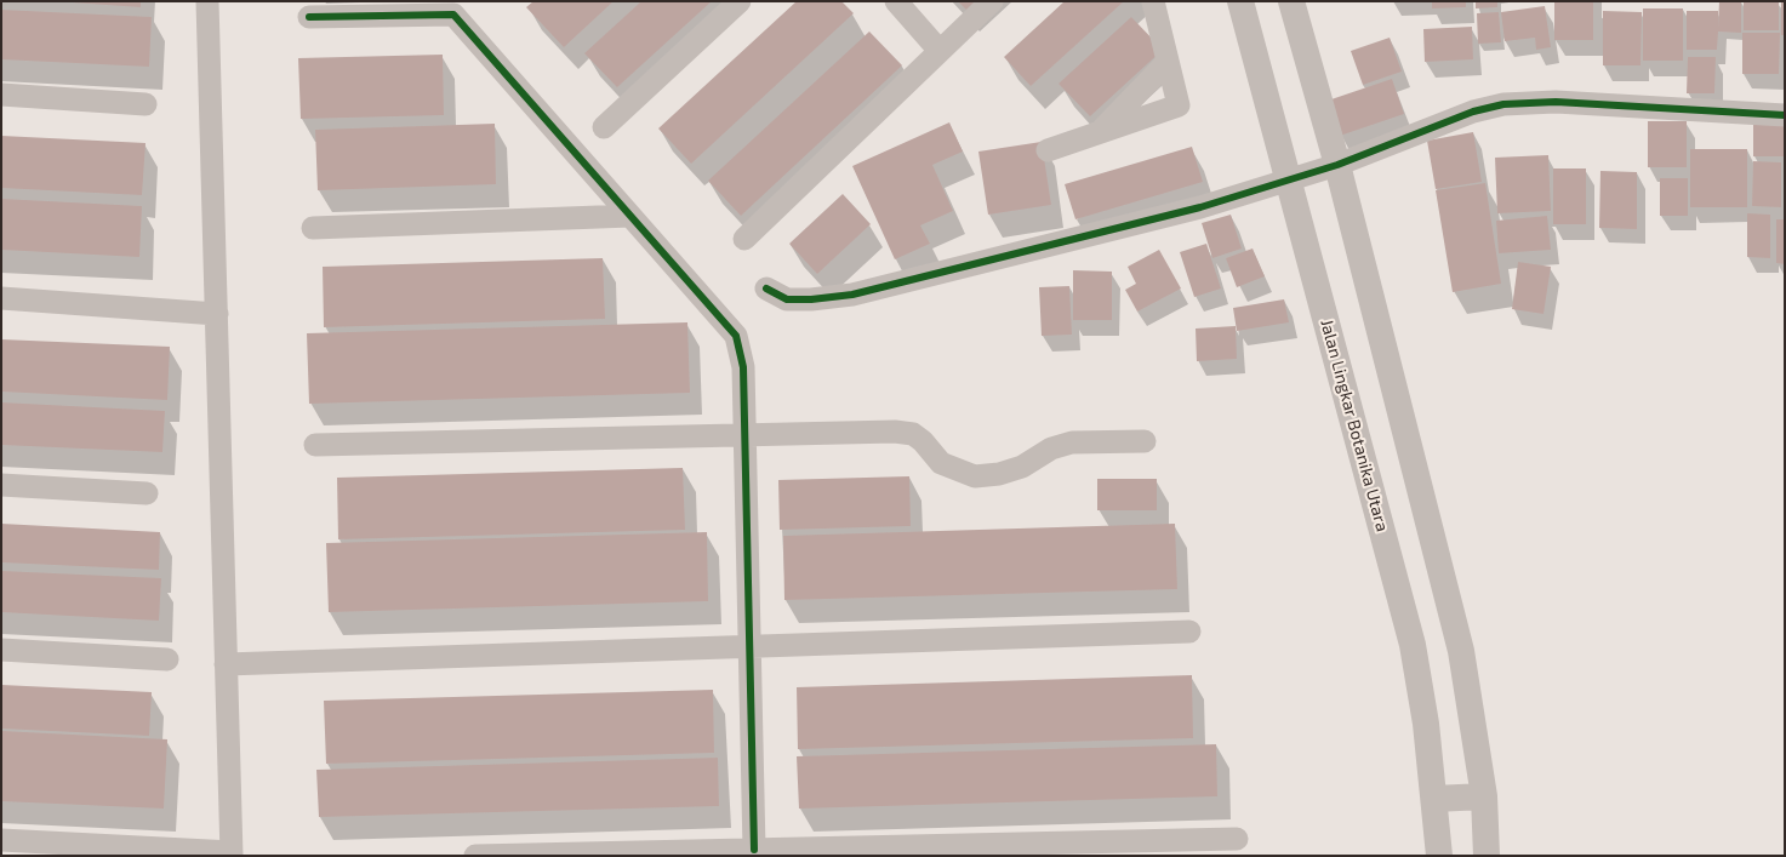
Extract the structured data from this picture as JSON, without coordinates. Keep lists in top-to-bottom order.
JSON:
{
  "streets": {
    "street": ["Jalan Lingkar Botanika Utara"]
  }
}
